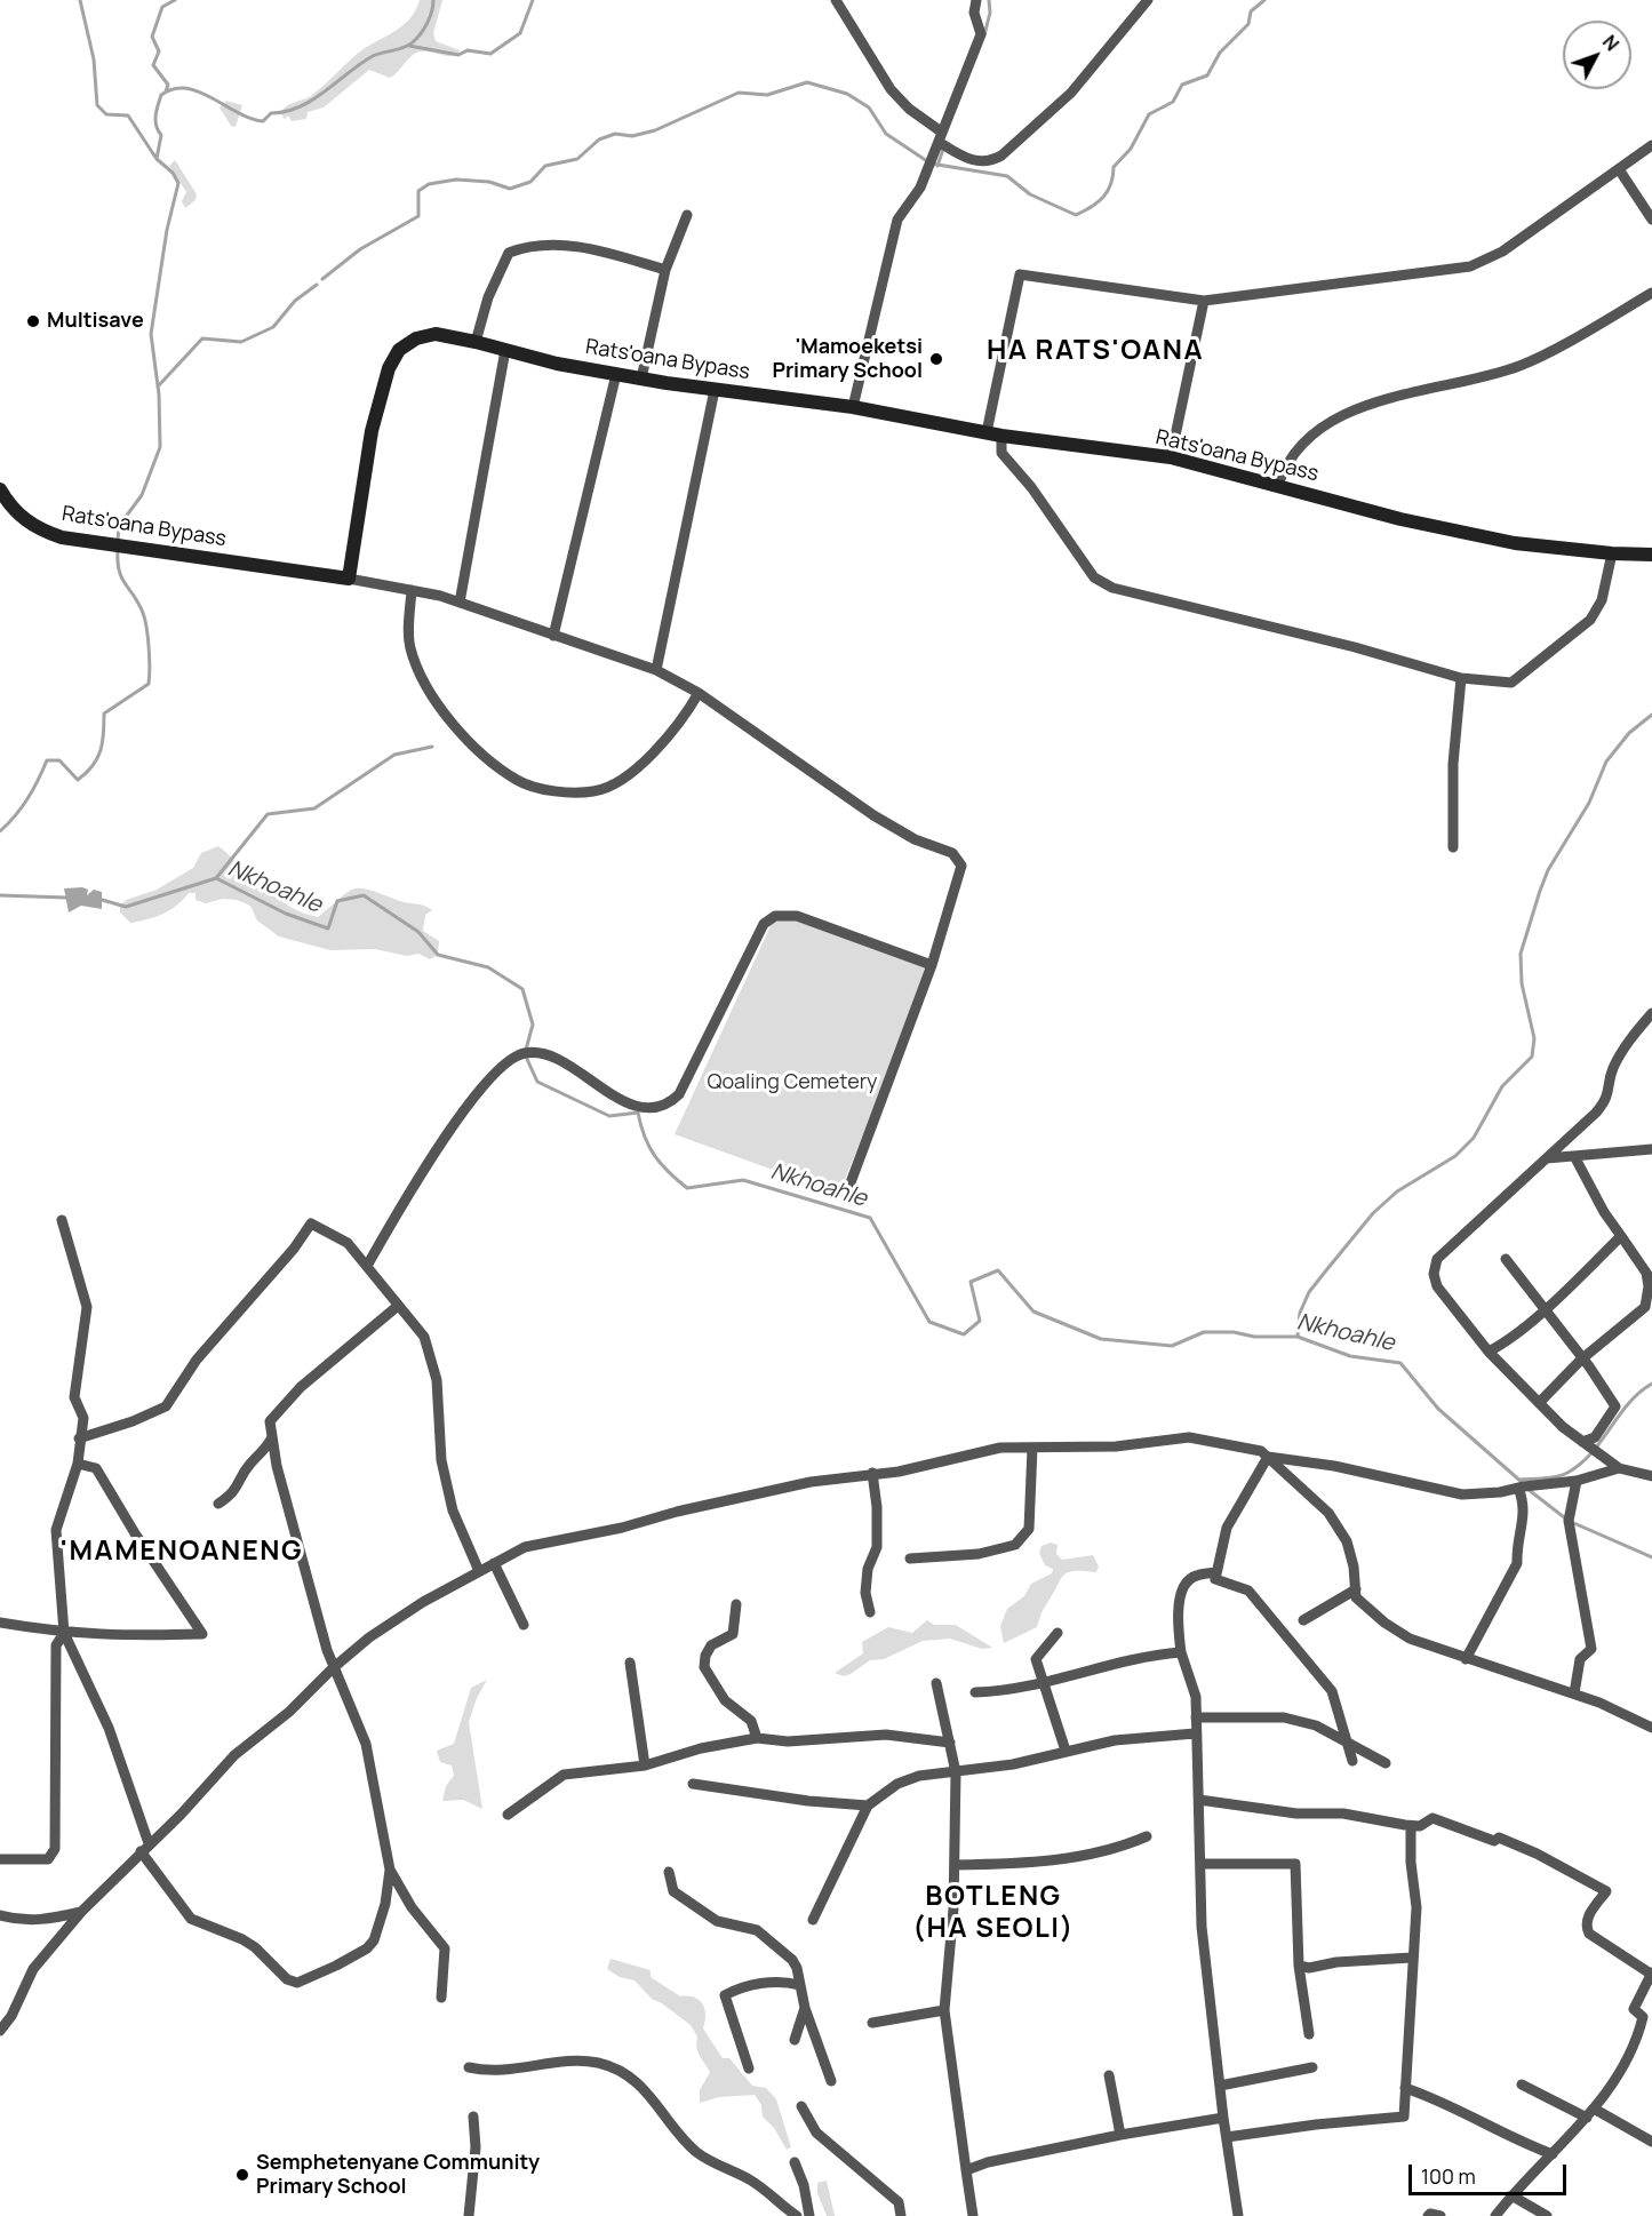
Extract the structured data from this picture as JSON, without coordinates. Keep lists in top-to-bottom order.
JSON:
{
  "streets": {
    "street": ["Rats'oana Bypass"]
  },
  "districts": ["HA RATS'OANA", "'MAMENOANENG", "BOTLENG (HA SEOLI)"],
  "water": ["Nkhoahle"],
  "parks": ["Qoaling Cemetery"],
  "places": ["Multisave", "'Mamoeketsi Primary School", "Semphetenyane Community Primary School"],
  "scale_bar": "100 m",
  "north": "top right"
}
